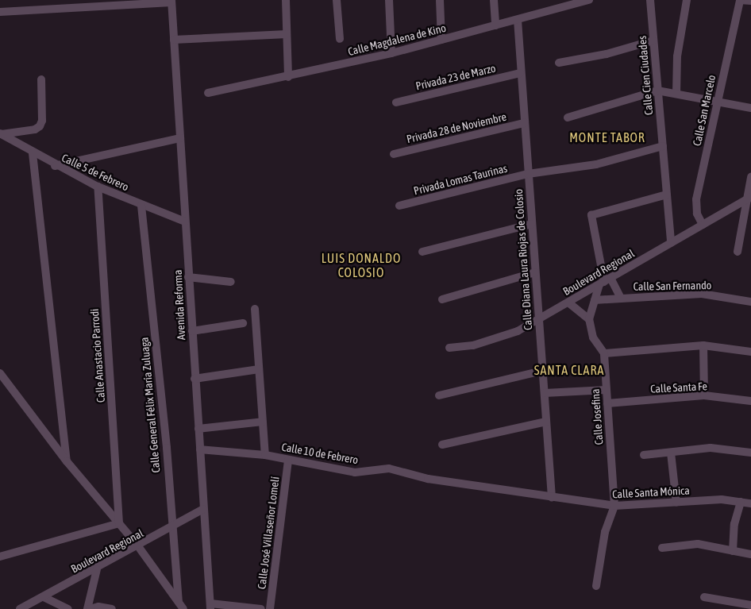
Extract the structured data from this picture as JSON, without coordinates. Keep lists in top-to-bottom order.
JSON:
{
  "streets": {
    "street": [
      "Calle Magdalena de Kino",
      "Calle Cien Ciudades",
      "Privada 23 de Marzo",
      "Calle San Marcelo",
      "Privada 28 de Noviembre",
      "Calle 5 de Febrero",
      "Privada Lomas Taurinas",
      "Calle Diana Laura Riojas de Colosio",
      "Boulevard Regional",
      "Calle San Fernando",
      "Avenida Reforma",
      "Calle Anastacio Parrodi",
      "Calle Santa Fe",
      "Calle General Félix María Zuluaga",
      "Calle Josefina",
      "Calle 10 de Febrero",
      "Calle Santa Mónica",
      "Calle José Villaseñor Lomelí"
    ]
  },
  "crossings": [
    ["Calle Magdalena de Kino", "Calle Diana Laura Riojas de Colosio"],
    ["Calle Cien Ciudades", "Privada Lomas Taurinas"],
    ["Calle Cien Ciudades", "Boulevard Regional"],
    ["Privada 23 de Marzo", "Calle Diana Laura Riojas de Colosio"],
    ["Calle San Marcelo", "Boulevard Regional"],
    ["Privada 28 de Noviembre", "Calle Diana Laura Riojas de Colosio"],
    ["Calle 5 de Febrero", "Avenida Reforma"],
    ["Calle 5 de Febrero", "Calle Anastacio Parrodi"],
    ["Calle 5 de Febrero", "Calle General Félix María Zuluaga"],
    ["Privada Lomas Taurinas", "Calle Diana Laura Riojas de Colosio"],
    ["Calle Diana Laura Riojas de Colosio", "Boulevard Regional"],
    ["Calle Diana Laura Riojas de Colosio", "Calle 10 de Febrero"],
    ["Calle Diana Laura Riojas de Colosio", "Calle Santa Mónica"],
    ["Boulevard Regional", "Avenida Reforma"],
    ["Boulevard Regional", "Calle General Félix María Zuluaga"],
    ["Avenida Reforma", "Calle 10 de Febrero"],
    ["Calle Santa Fe", "Calle Josefina"],
    ["Calle Josefina", "Calle Santa Mónica"],
    ["Calle 10 de Febrero", "Calle Santa Mónica"],
    ["Calle 10 de Febrero", "Calle José Villaseñor Lomelí"]
  ],
  "districts": ["MONTE TABOR", "LUIS DONALDO COLOSIO", "SANTA CLARA"]
}
